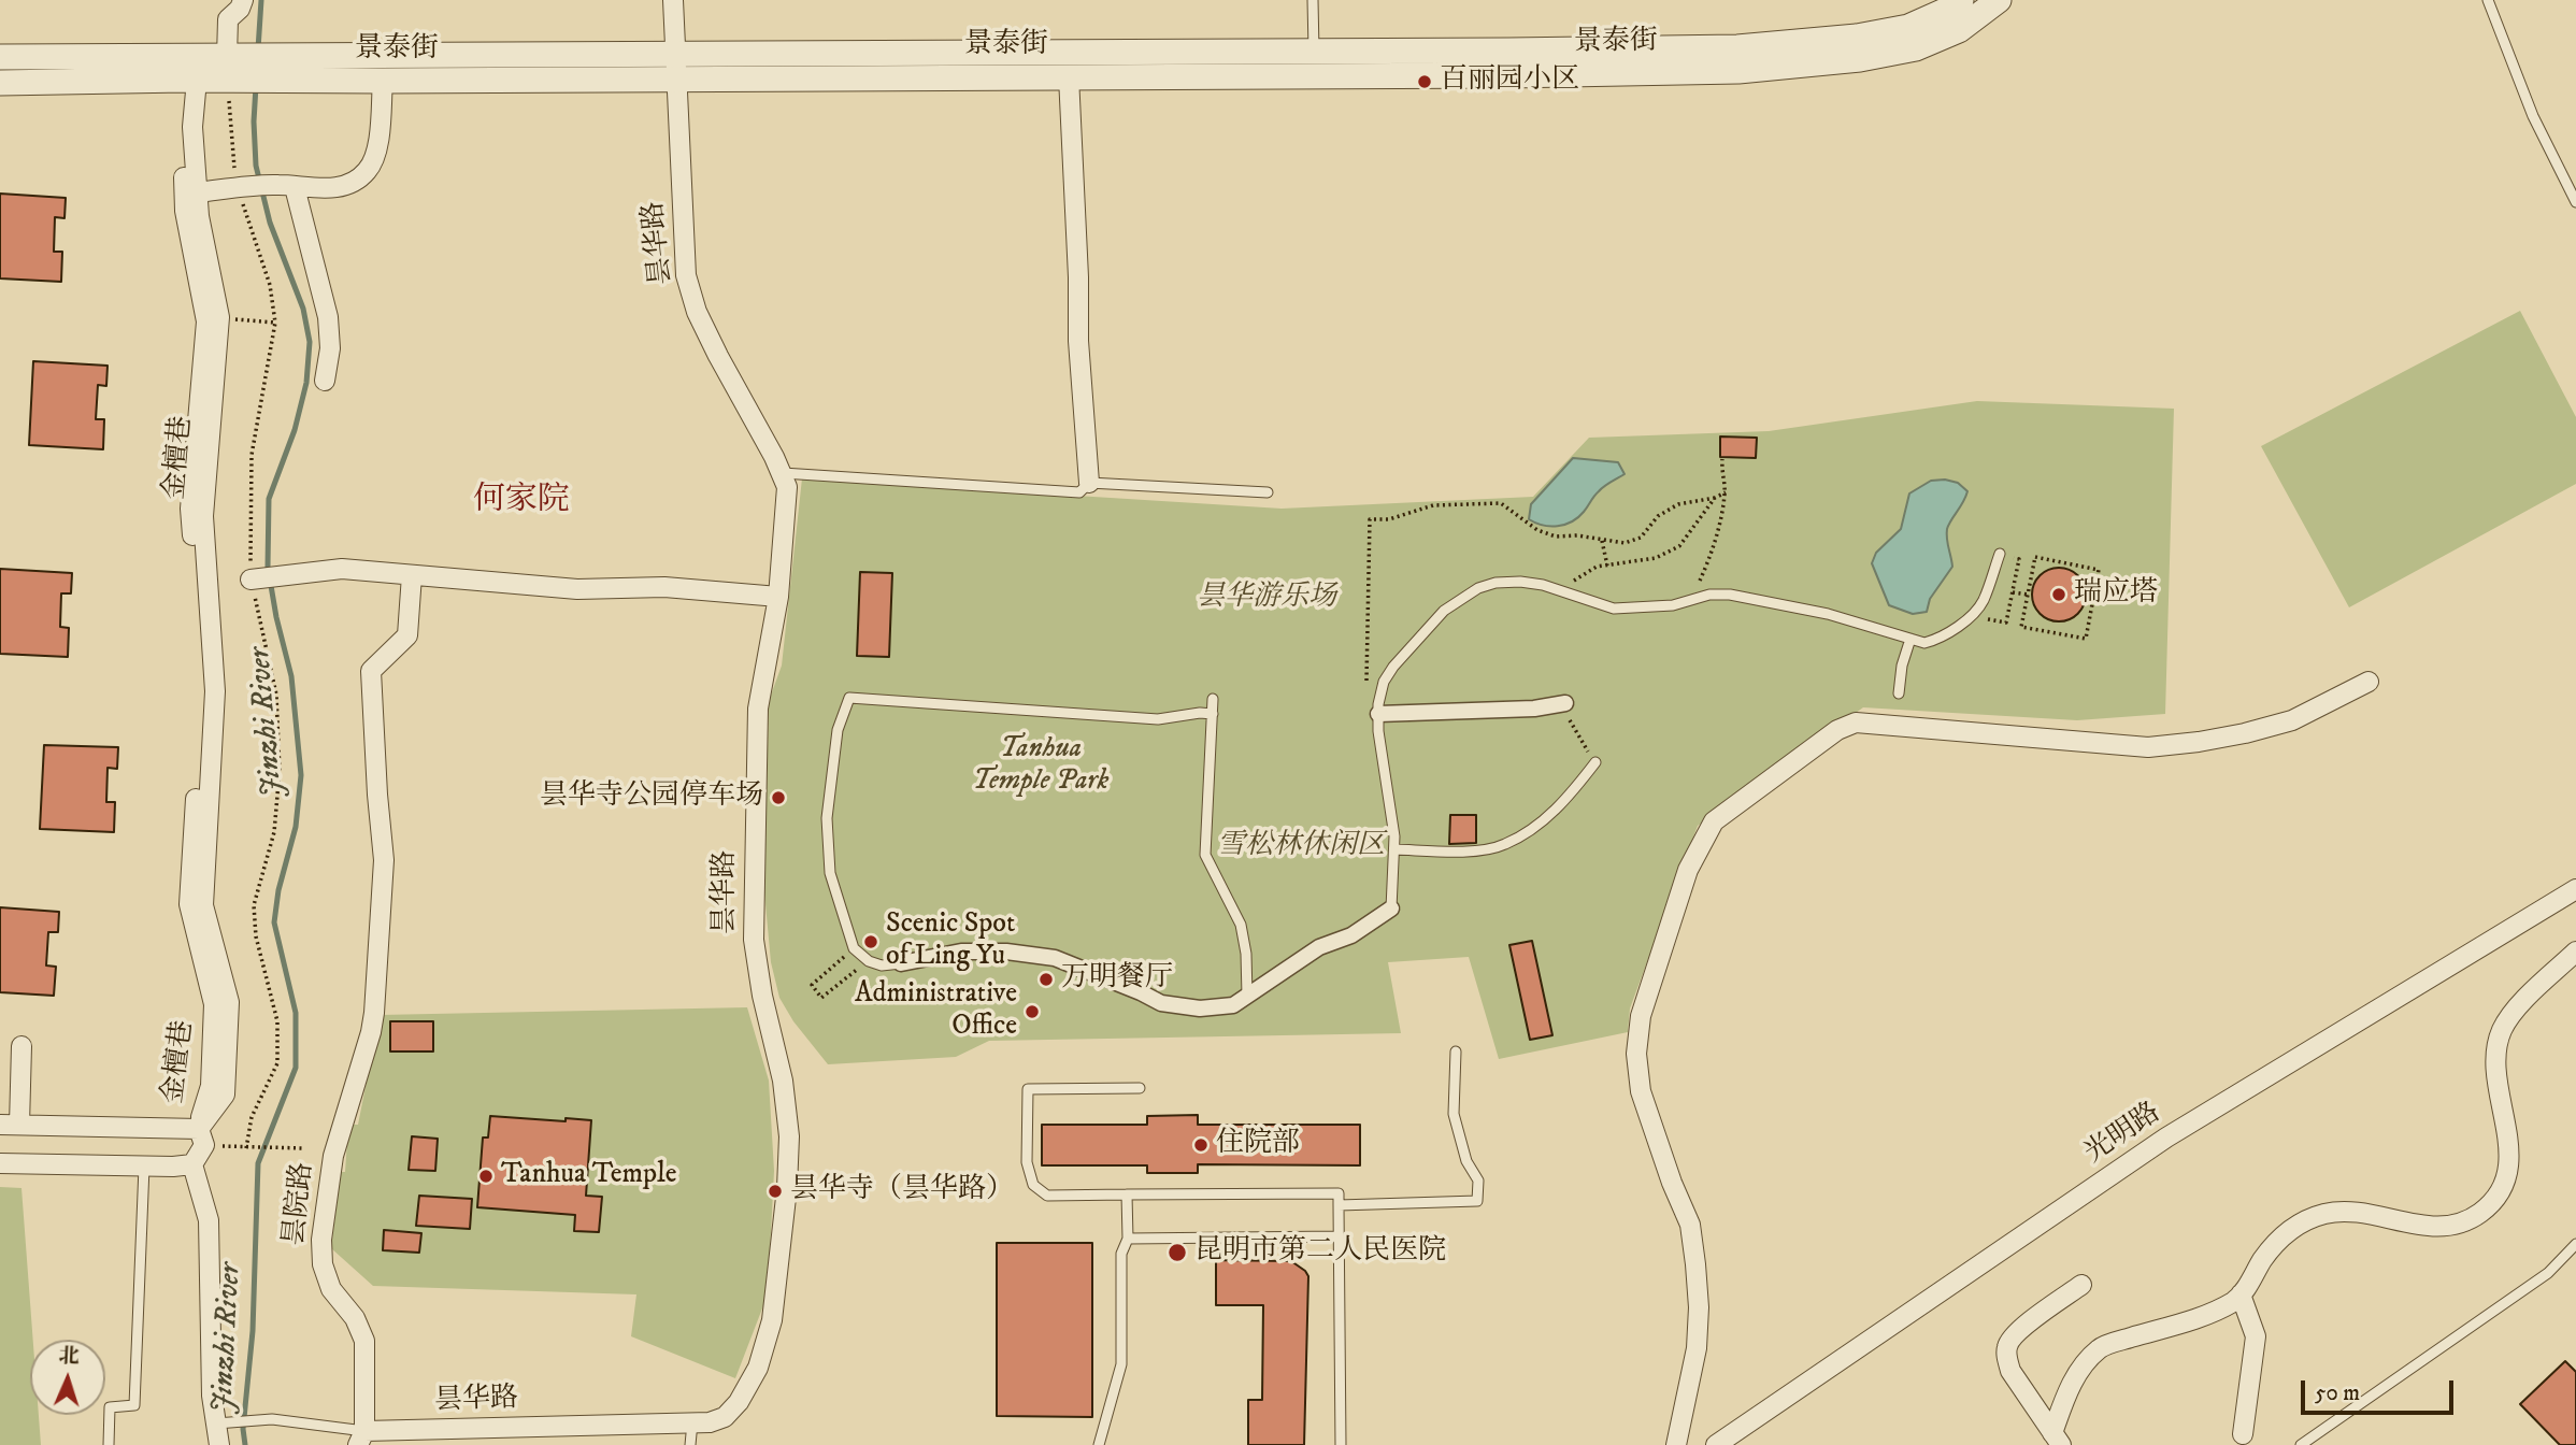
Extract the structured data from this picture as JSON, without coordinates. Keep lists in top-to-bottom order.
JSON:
{
  "streets": {
    "street": [
      "景泰街",
      "昙华路",
      "金檀巷",
      "光明路",
      "昙院路"
    ]
  },
  "crossings": [
    ["景泰街", "昙华路"],
    ["景泰街", "金檀巷"],
    ["昙华路", "昙院路"]
  ],
  "districts": ["何家院"],
  "water": ["Jinzhi River"],
  "parks": ["昙华游乐场", "Tanhua Temple Park", "雪松林休闲区"],
  "places": [
    "百丽园小区",
    "瑞应塔",
    "昙华寺公园停车场",
    "Scenic Spot of Ling Yu",
    "万明餐厅",
    "Administrative Office",
    "住院部",
    "Tanhua Temple",
    "昙华寺（昙华路）",
    "昆明市第二人民医院"
  ],
  "scale_bar": "50 m",
  "north": "top"
}
